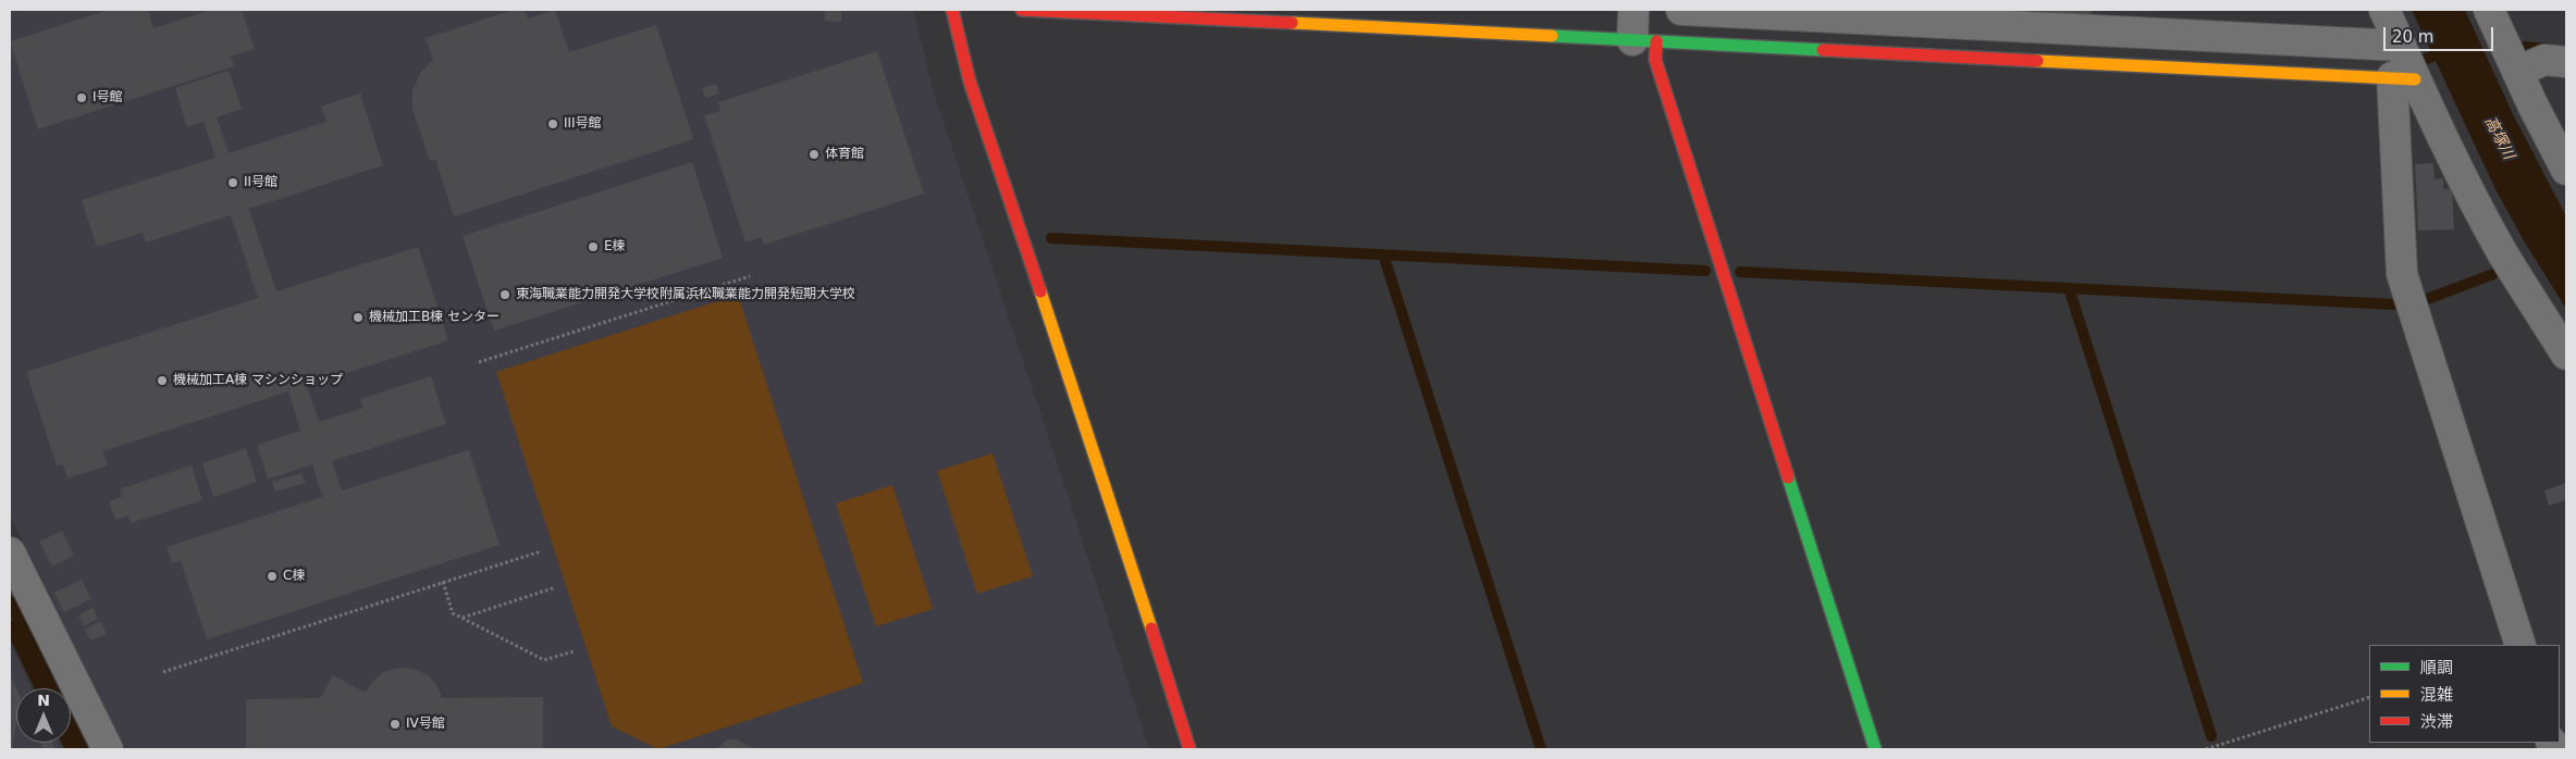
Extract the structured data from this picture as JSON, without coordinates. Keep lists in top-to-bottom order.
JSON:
{
  "water": ["高塚川"],
  "places": [
    "I号館",
    "III号館",
    "体育館",
    "II号館",
    "E棟",
    "東海職業能力開発大学校附属浜松職業能力開発短期大学校",
    "機械加工B棟 センター",
    "機械加工A棟 マシンショップ",
    "C棟",
    "IV号館"
  ],
  "legend": ["順調", "混雑", "渋滞"],
  "scale_bar": "20 m",
  "north": "top"
}
